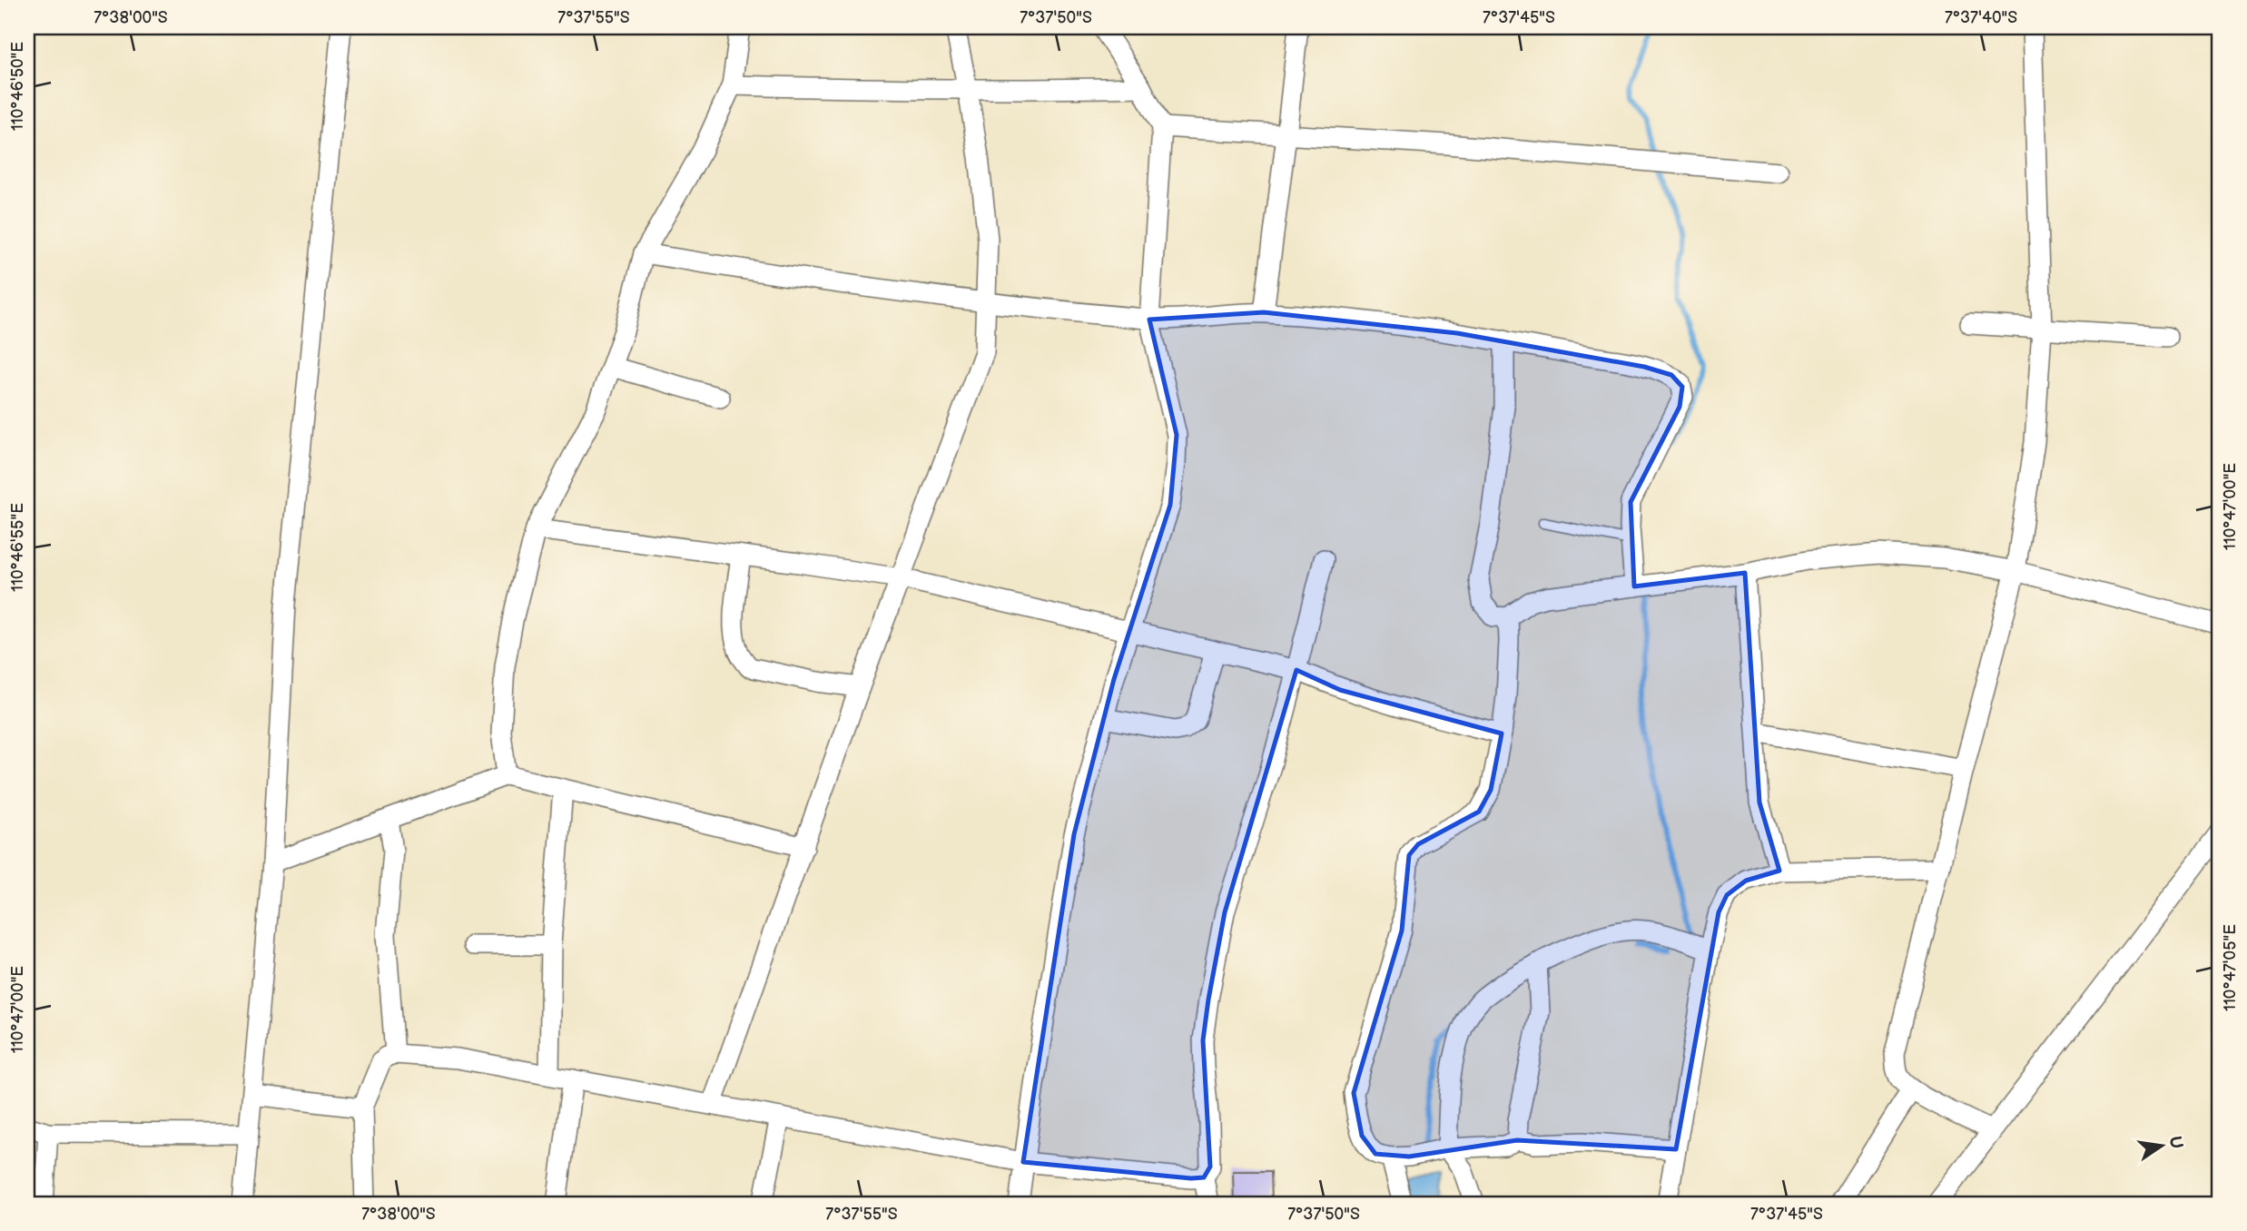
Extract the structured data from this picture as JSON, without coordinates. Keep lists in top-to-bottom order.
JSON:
{
  "north": "right",
  "coordinates": [
    "7°38'00\"S",
    "7°37'55\"S",
    "7°37'50\"S",
    "7°37'45\"S",
    "7°37'40\"S",
    "110°46'50\"E",
    "110°47'00\"E",
    "110°46'55\"E",
    "110°47'05\"E"
  ]
}
